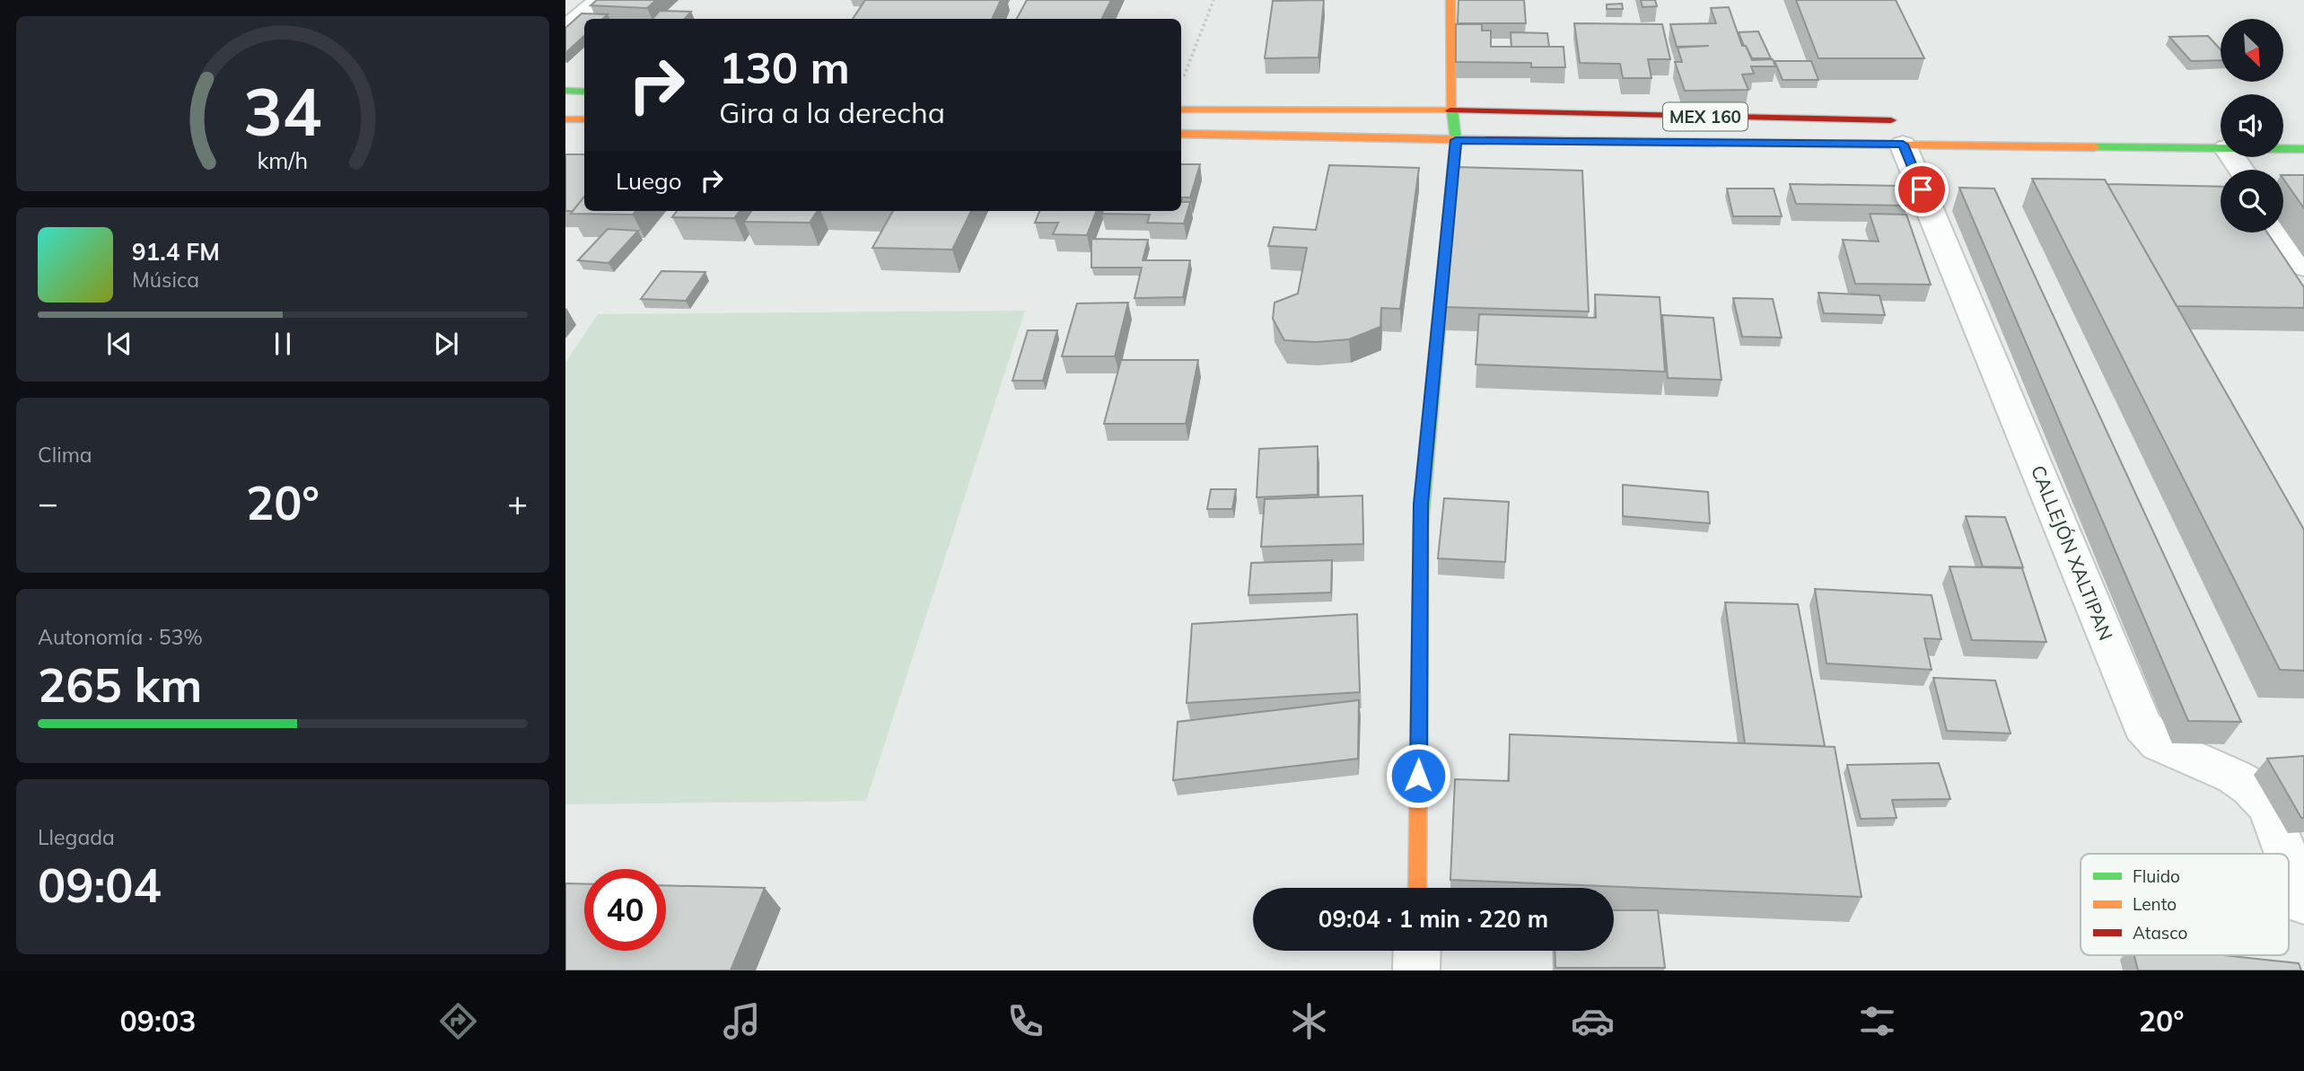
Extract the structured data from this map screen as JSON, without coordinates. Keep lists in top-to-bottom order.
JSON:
{
  "streets": {
    "main road": ["MEX 160"],
    "street": ["CALLEJÓN XALTIPAN"]
  },
  "crossings": [
    ["MEX 160", "CALLEJÓN XALTIPAN"]
  ],
  "legend": ["Fluido", "Lento", "Atasco"],
  "north": "bottom right",
  "page": {
    "turn": ["130 m", "Gira a la derecha"],
    "then": "Luego",
    "song": ["91.4 FM", "Música"],
    "tile": [
      "Clima",
      ["Autonomía · 53%", "265 km"],
      ["Llegada", "09:04"]
    ],
    "heat": ["−", "20°", "+"],
    "limit": "40",
    "trip": "09:04 · 1 min · 220 m",
    "tabs": ["09:03", "20°"],
    "gauge": ["34", "km/h"]
  }
}
